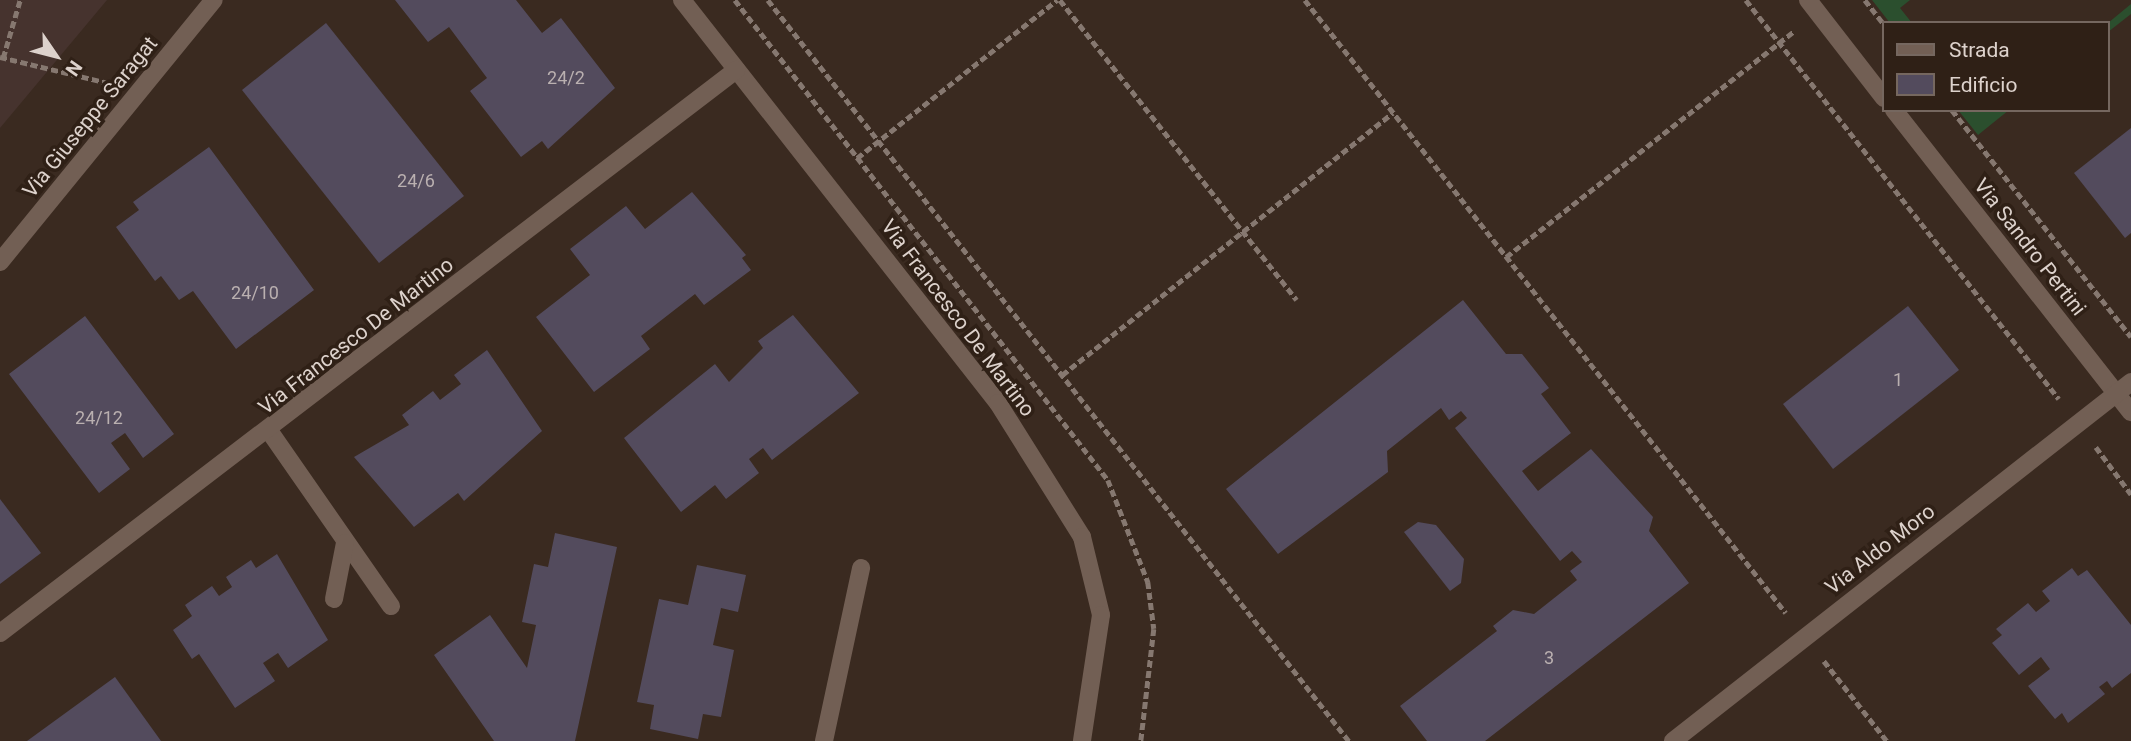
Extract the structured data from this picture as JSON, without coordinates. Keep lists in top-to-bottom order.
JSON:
{
  "streets": {
    "street": [
      "Via Giuseppe Saragat",
      "Via Sandro Pertini",
      "Via Francesco De Martino",
      "Via Aldo Moro"
    ]
  },
  "crossings": [
    ["Via Sandro Pertini", "Via Aldo Moro"]
  ],
  "house_numbers": [
    "24/2",
    "24/6",
    "24/10",
    "1",
    "24/12",
    "3"
  ],
  "legend": ["Strada", "Edificio"],
  "north": "bottom right"
}
